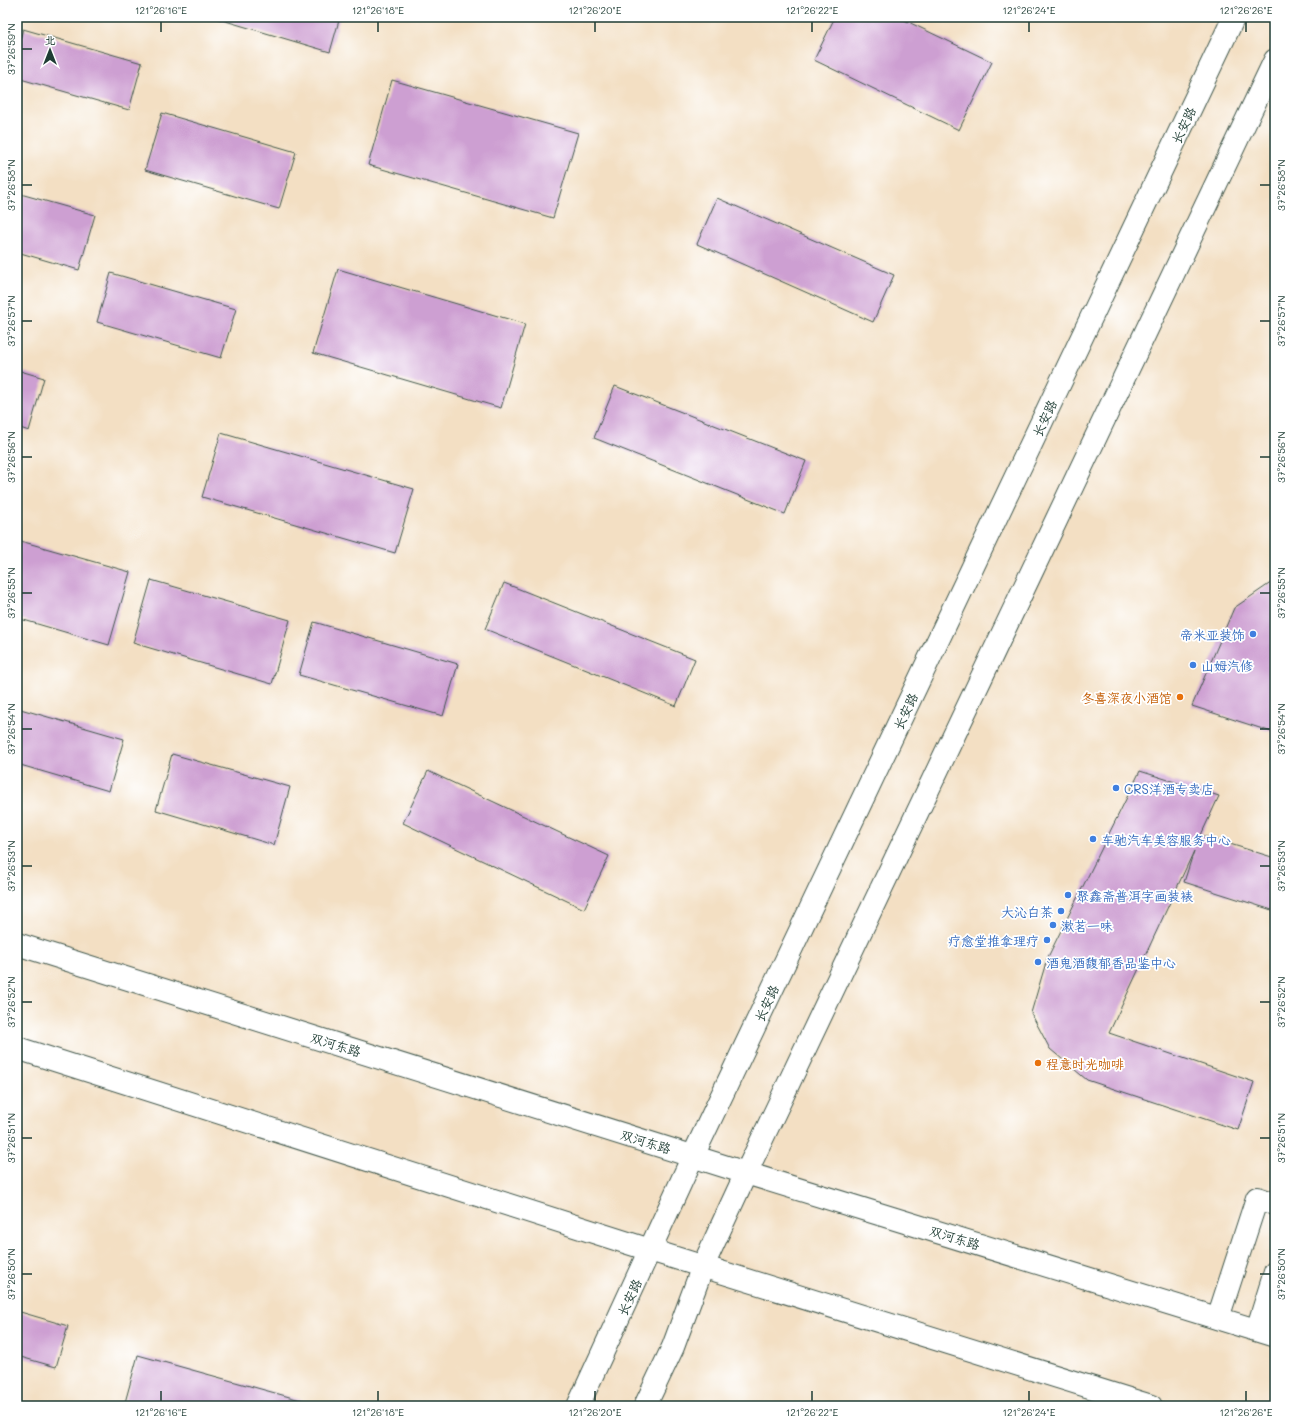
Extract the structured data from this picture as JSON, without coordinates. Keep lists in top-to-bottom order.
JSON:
{
  "streets": {
    "street": ["长安路", "双河东路"]
  },
  "crossings": [
    ["长安路", "双河东路"]
  ],
  "places": [
    "帝米亚装饰",
    "山姆汽修",
    "冬喜深夜小酒馆",
    "CRS洋酒专卖店",
    "车驰汽车美容服务中心",
    "聚鑫斋普洱字画装裱",
    "大沁白茶",
    "漱茗一味",
    "疗愈堂推拿理疗",
    "酒鬼酒馥郁香品鉴中心",
    "程意时光咖啡"
  ],
  "north": "top",
  "coordinates": [
    "121°26'16\"E",
    "121°26'18\"E",
    "121°26'20\"E",
    "121°26'22\"E",
    "121°26'24\"E",
    "121°26'26\"E",
    "37°26'59\"N",
    "37°26'58\"N",
    "37°26'57\"N",
    "37°26'56\"N",
    "37°26'55\"N",
    "37°26'54\"N",
    "37°26'53\"N",
    "37°26'52\"N",
    "37°26'51\"N",
    "37°26'50\"N"
  ]
}
